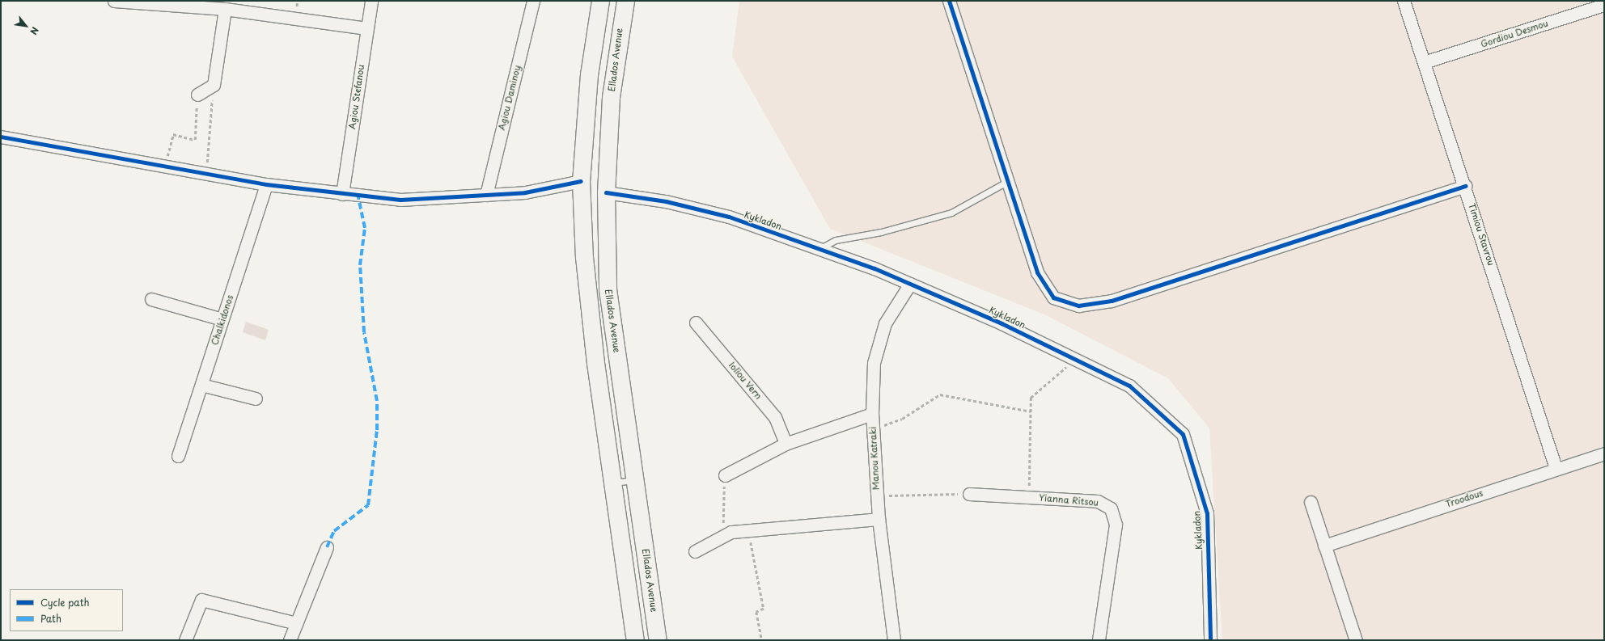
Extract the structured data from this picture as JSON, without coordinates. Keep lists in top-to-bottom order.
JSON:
{
  "streets": {
    "main road": ["Ellados Avenue"],
    "street": [
      "Gordiou Desmou",
      "Agiou Stefanou",
      "Agiou Daminoy",
      "Kykladon",
      "Timiou Stavrou",
      "Chalkidonos",
      "Ioliou Vern",
      "Manou Katraki",
      "Troodous",
      "Yianna Ritsou"
    ]
  },
  "crossings": [
    ["Gordiou Desmou", "Timiou Stavrou"],
    ["Ellados Avenue", "Kykladon"],
    ["Kykladon", "Manou Katraki"],
    ["Timiou Stavrou", "Troodous"]
  ],
  "legend": ["Cycle path", "Path"],
  "north": "bottom right"
}
